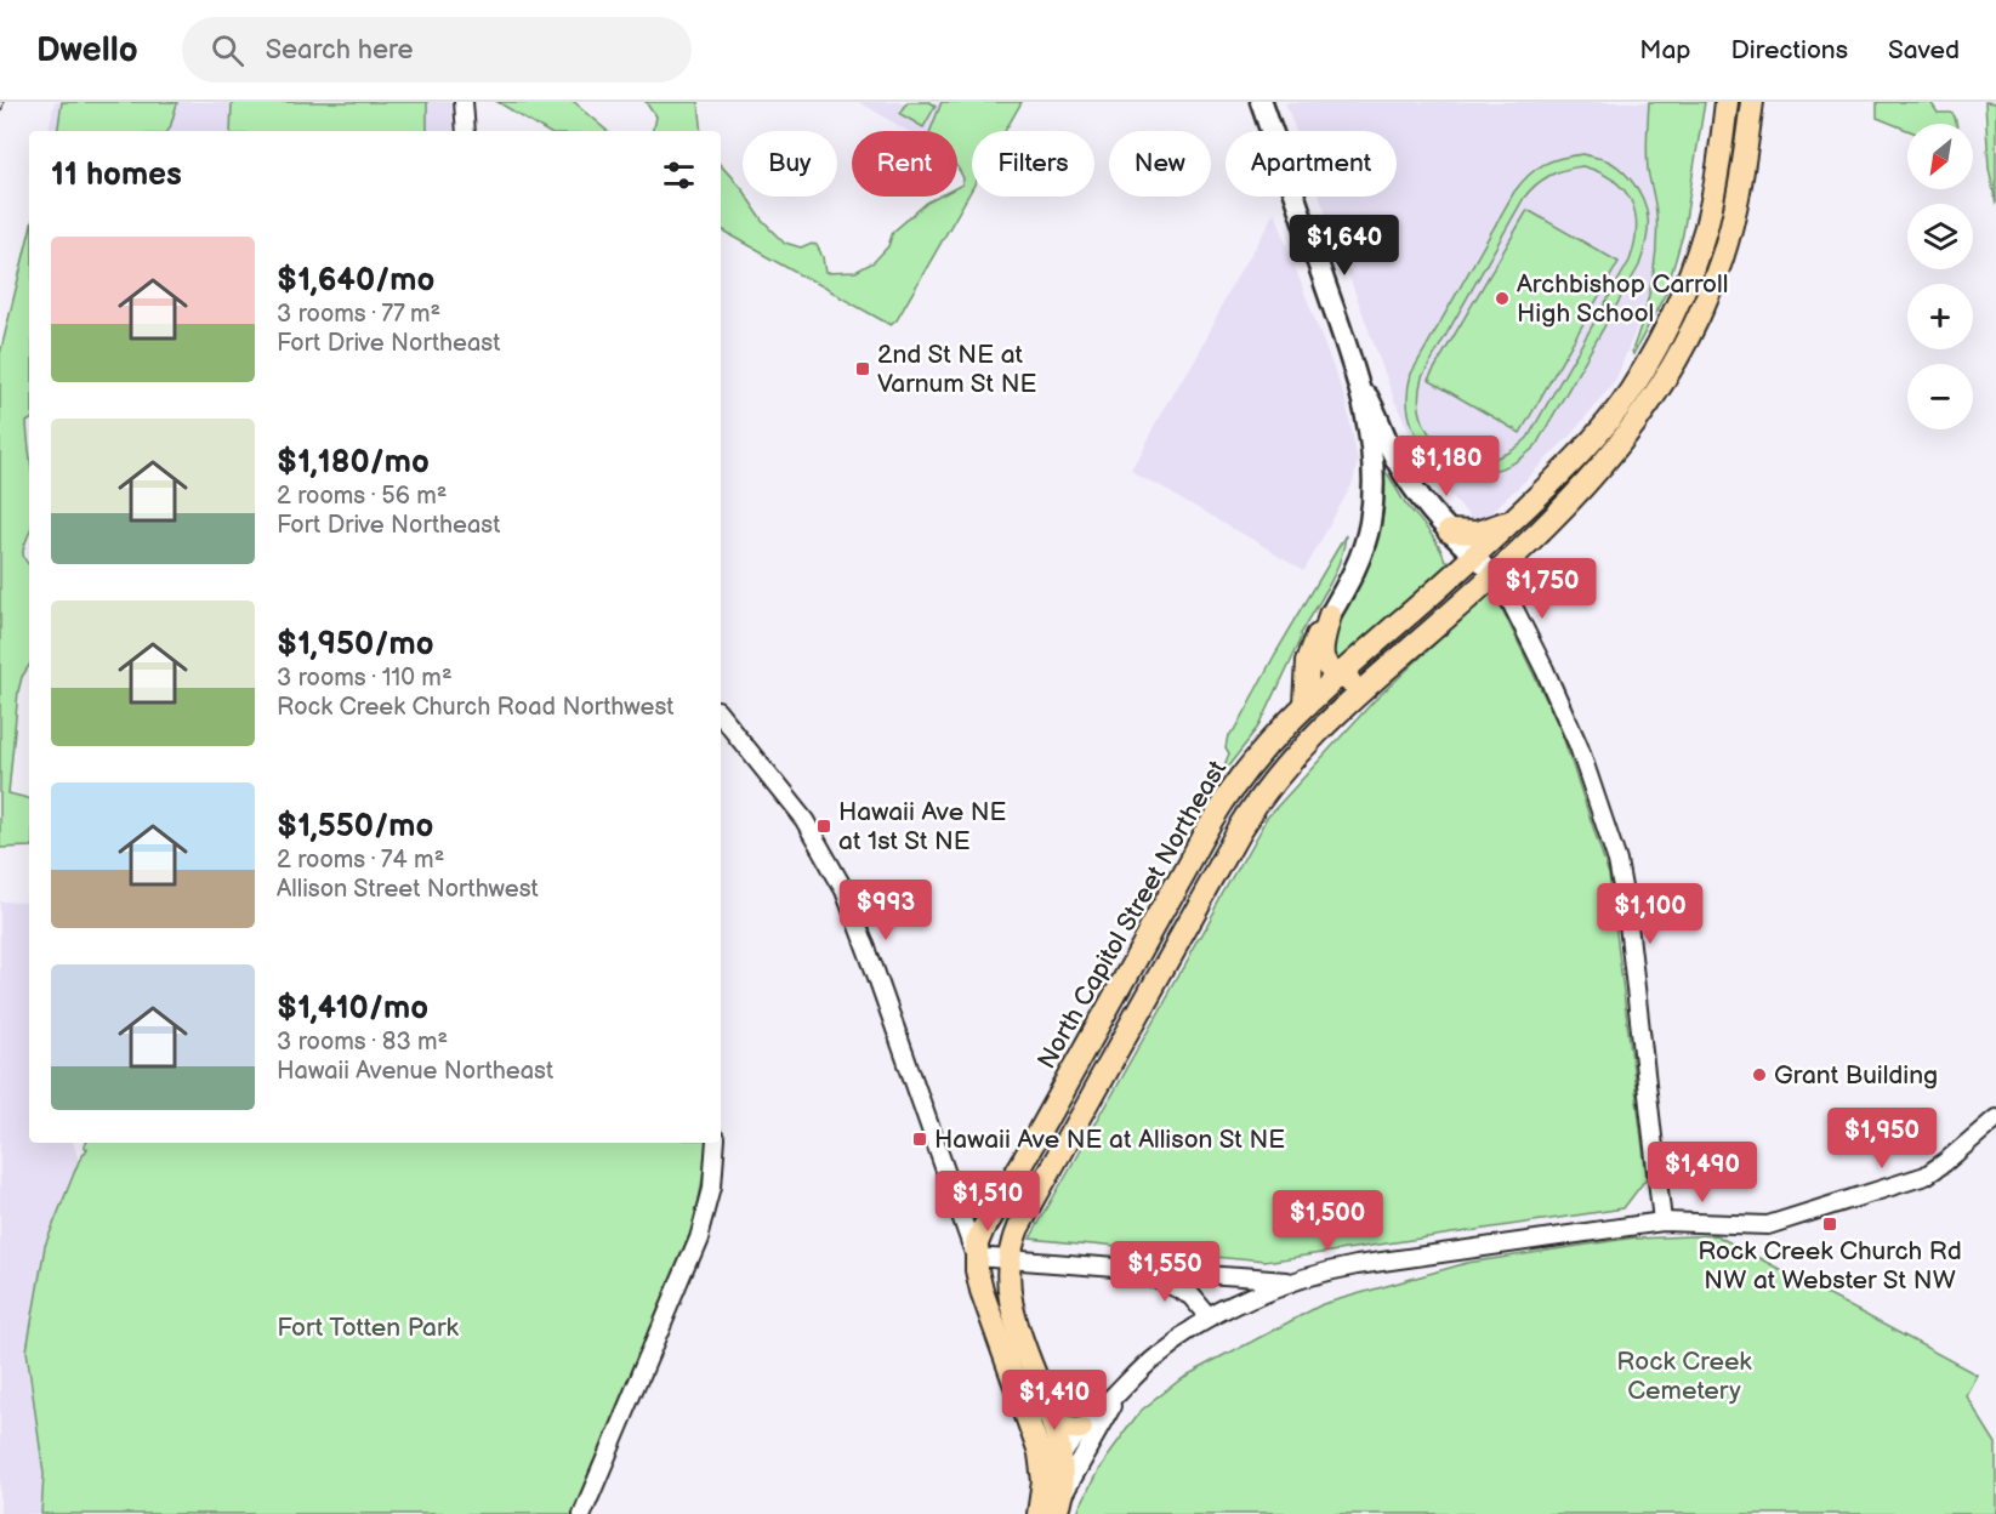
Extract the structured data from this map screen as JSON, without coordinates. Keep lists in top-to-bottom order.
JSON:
{
  "streets": {
    "main road": ["North Capitol Street Northeast"]
  },
  "parks": ["Fort Totten Park", "Rock Creek Cemetery"],
  "places": {
    "other": ["Archbishop Carroll High School", "Grant Building"],
    "transit": [
      "2nd St NE at Varnum St NE",
      "Hawaii Ave NE at 1st St NE",
      "Hawaii Ave NE at Allison St NE",
      "Rock Creek Church Rd NW at Webster St NW"
    ]
  },
  "north": "bottom left",
  "page": {
    "header": "Dwello",
    "search": "Search here",
    "nav": ["Map", "Directions", "Saved"],
    "map_buttons": ["+", "−"],
    "chip": [
      "Buy",
      "Rent",
      "Filters",
      "New",
      "Apartment"
    ],
    "heading": "11 homes",
    "price": [
      "$1,640",
      "$1,180",
      "$1,750",
      "$993",
      "$1,100",
      "$1,950",
      "$1,490",
      "$1,510",
      "$1,500",
      "$1,550",
      "$1,410"
    ],
    "list": [
      {
        "name": "$1,640/mo",
        "note": "3 rooms · 77 m² · Fort Drive Northeast"
      },
      {
        "name": "$1,180/mo",
        "note": "2 rooms · 56 m² · Fort Drive Northeast"
      },
      {
        "name": "$1,950/mo",
        "note": "3 rooms · 110 m² · Rock Creek Church Road Northwest"
      },
      {
        "name": "$1,550/mo",
        "note": "2 rooms · 74 m² · Allison Street Northwest"
      },
      {
        "name": "$1,410/mo",
        "note": "3 rooms · 83 m² · Hawaii Avenue Northeast"
      }
    ]
  }
}
